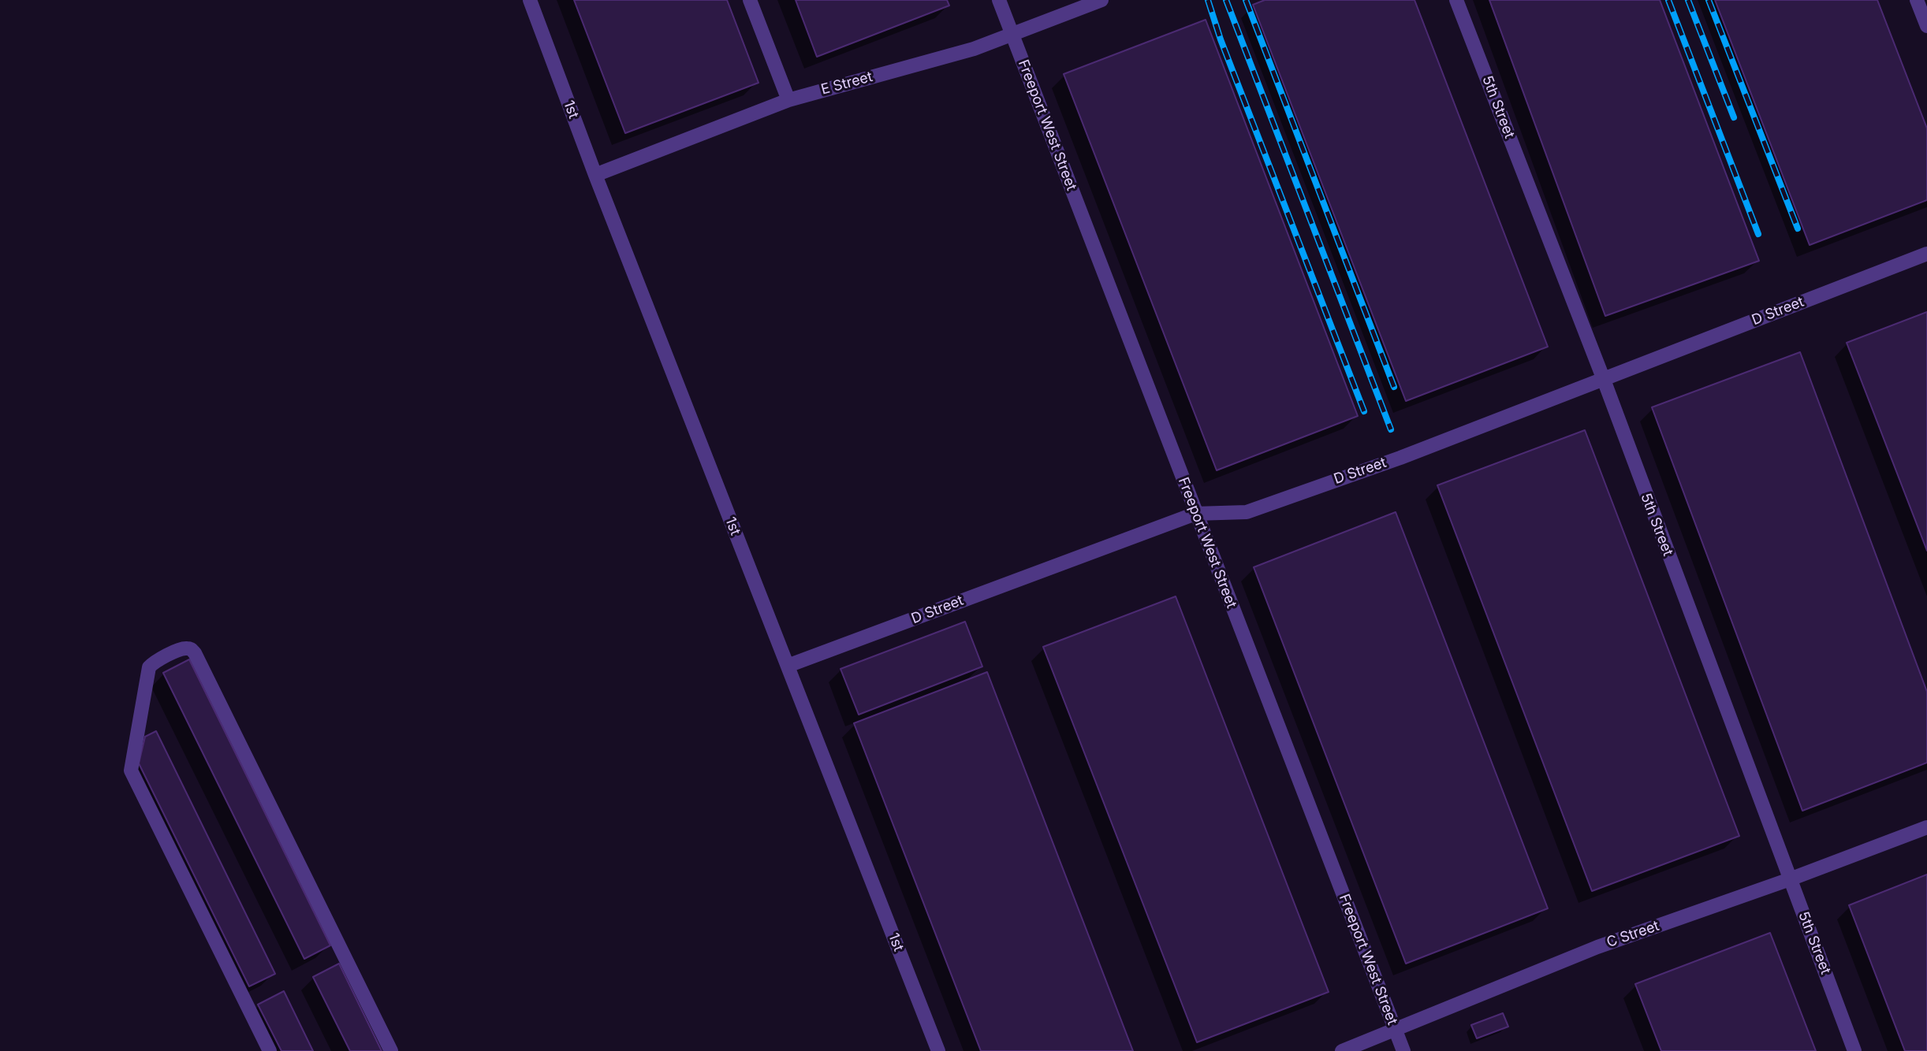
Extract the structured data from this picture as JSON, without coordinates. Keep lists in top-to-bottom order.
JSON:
{
  "streets": {
    "lane": [
      "E Street",
      "5th Street",
      "1st",
      "Freeport West Street",
      "D Street",
      "C Street"
    ]
  },
  "crossings": [
    ["E Street", "1st"],
    ["E Street", "Freeport West Street"],
    ["5th Street", "D Street"],
    ["5th Street", "C Street"],
    ["1st", "D Street"],
    ["Freeport West Street", "D Street"],
    ["Freeport West Street", "C Street"]
  ]
}
